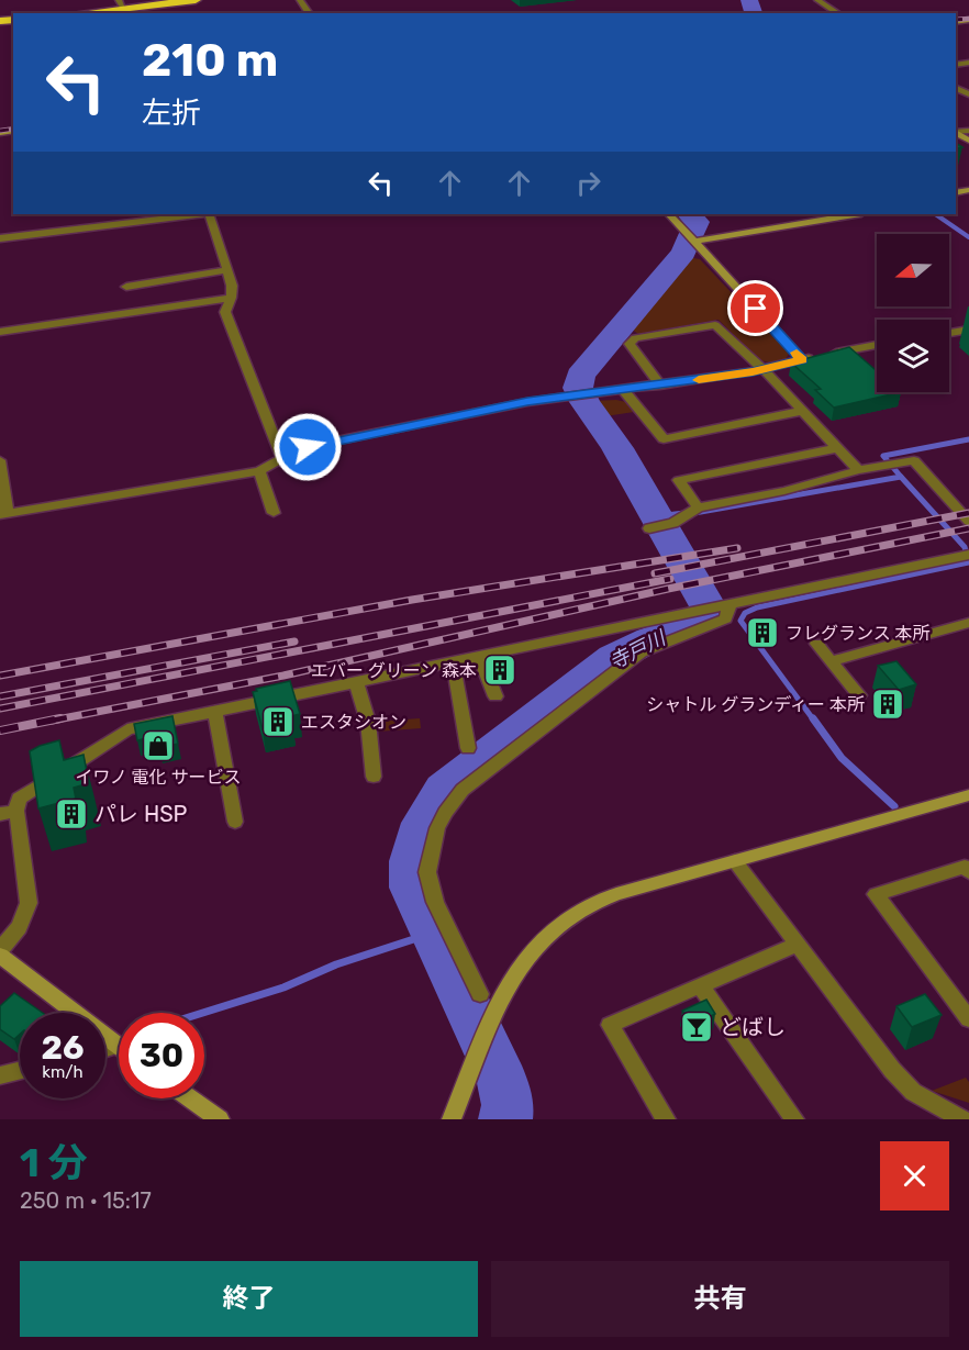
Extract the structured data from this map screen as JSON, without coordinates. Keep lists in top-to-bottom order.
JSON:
{
  "water": ["寺戸川"],
  "places": {
    "building": [
      "フレグランス 本所",
      "エバー グリーン 森本",
      "シャトル グランディー 本所",
      "エスタシオン",
      "パレ HSP"
    ],
    "shop": ["イワノ 電化 サービス"],
    "bar": ["どばし"]
  },
  "north": "left",
  "page": {
    "turn": ["210 m", "左折"],
    "speed": "26 km/h",
    "limit": "30",
    "heading": ["1 分", "250 m · 15:17"],
    "buttons": ["終了", "共有"]
  }
}
